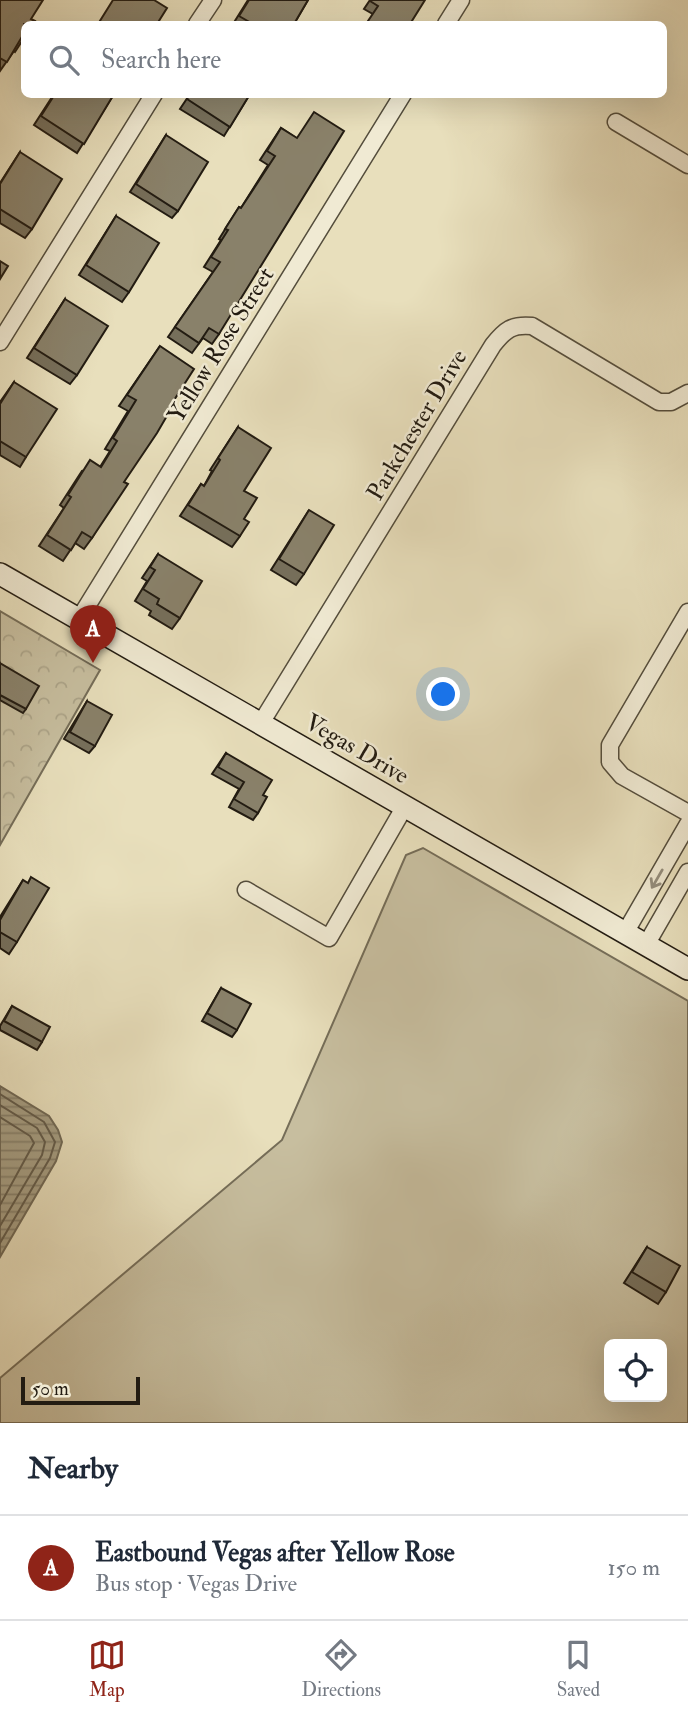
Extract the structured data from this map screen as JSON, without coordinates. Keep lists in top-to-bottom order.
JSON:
{
  "streets": {
    "main road": ["Vegas Drive"],
    "street": ["Yellow Rose Street", "Parkchester Drive"]
  },
  "crossings": [
    ["Yellow Rose Street", "Vegas Drive"],
    ["Parkchester Drive", "Vegas Drive"]
  ],
  "scale_bar": "50 m",
  "page": {
    "search": "Search here",
    "pins": "A",
    "scale": "50 m",
    "heading": "Nearby",
    "list": [
      {
        "mark": "A",
        "name": "Eastbound Vegas after Yellow Rose",
        "note": "Bus stop · Vegas Drive",
        "value": "150 m"
      }
    ],
    "nav": ["Map", "Directions", "Saved"]
  }
}
